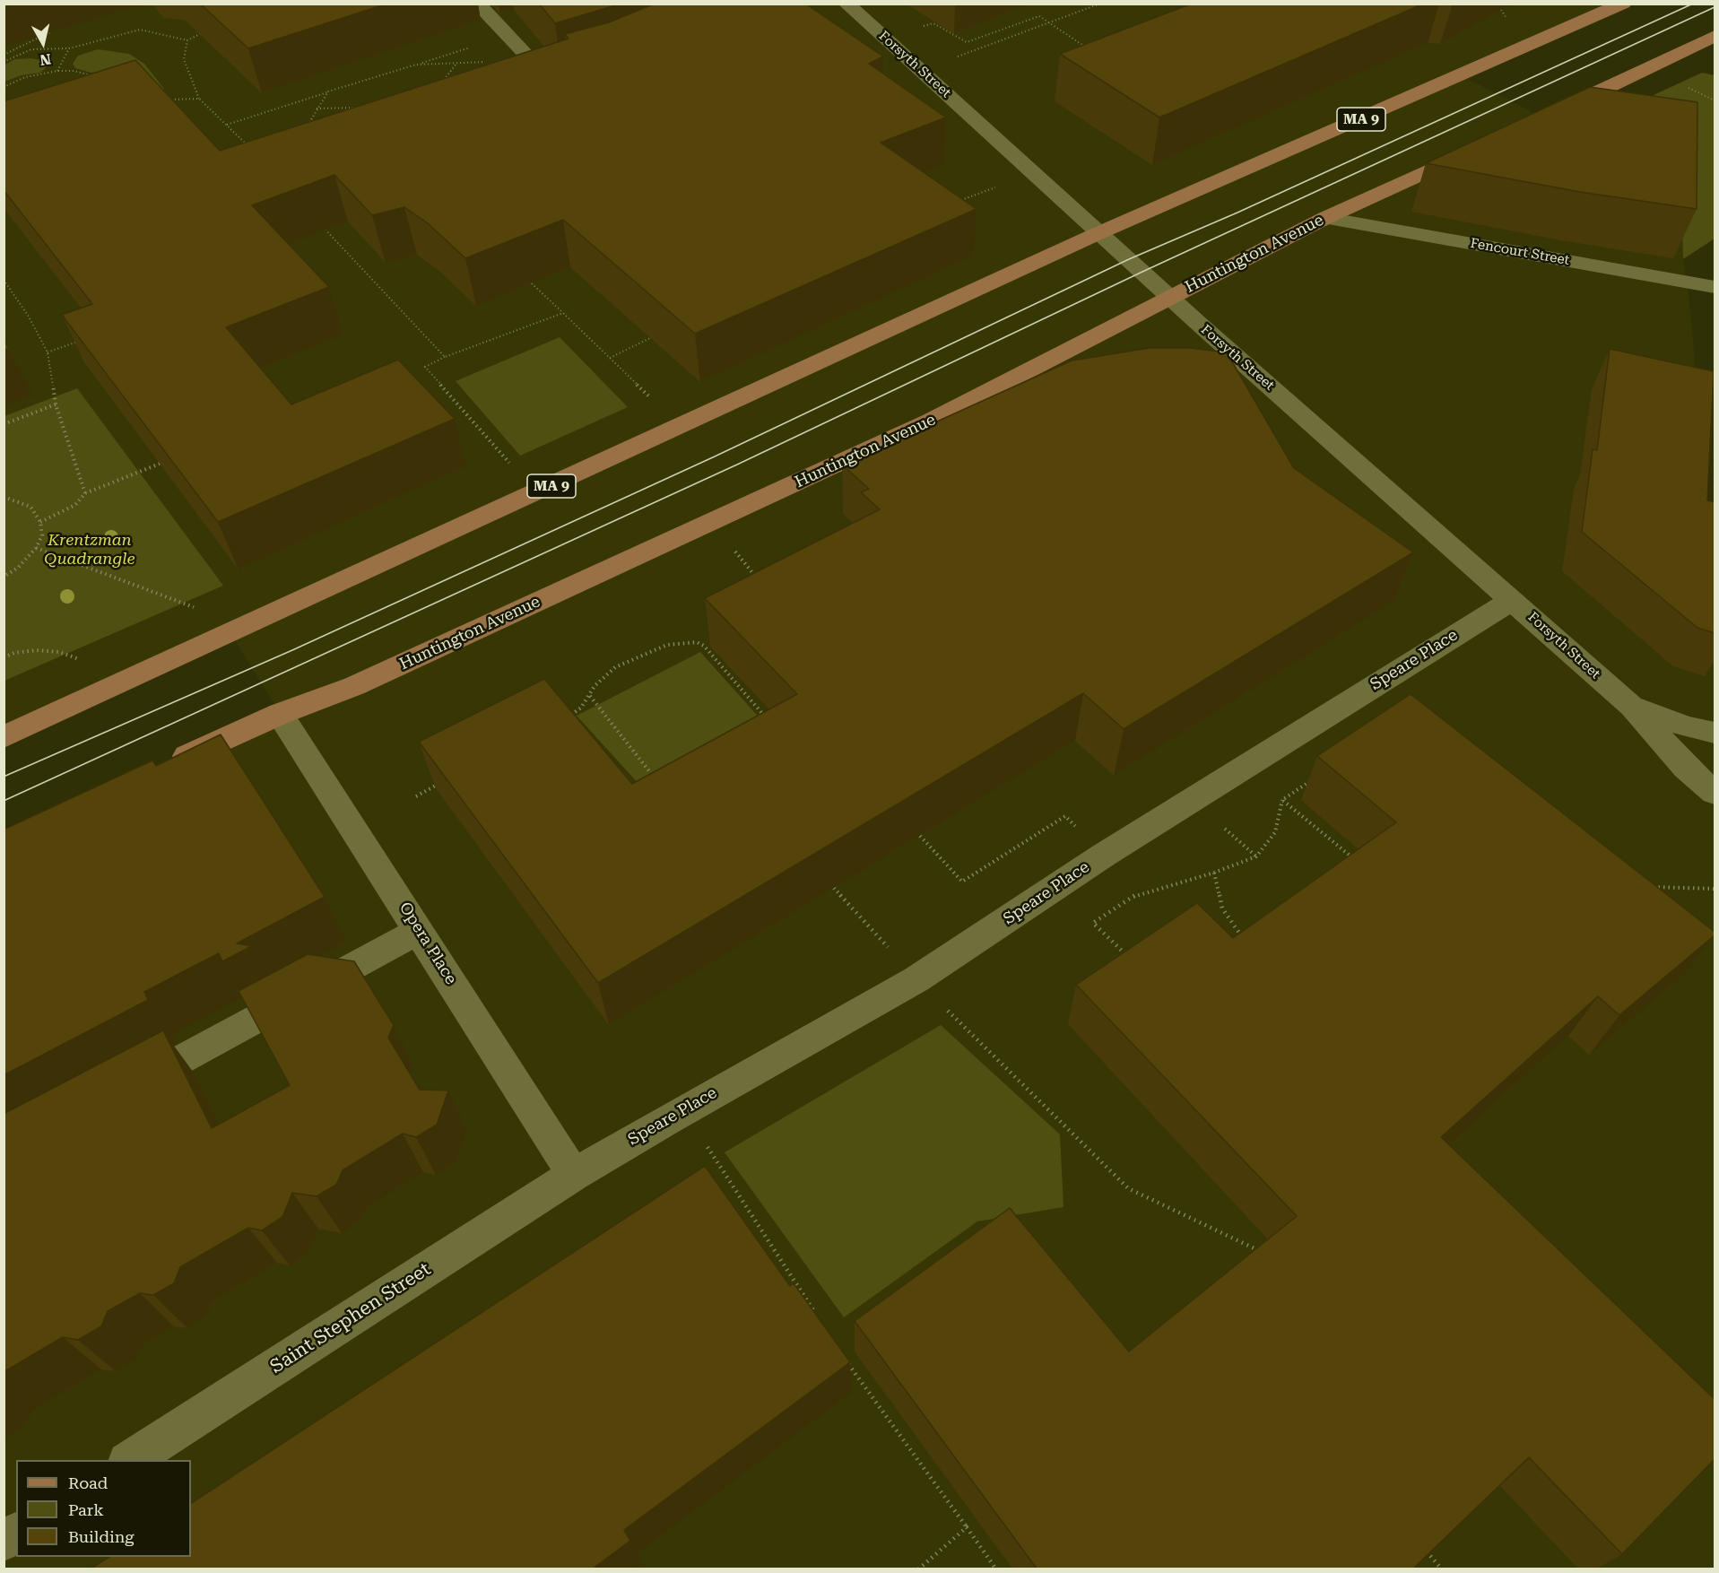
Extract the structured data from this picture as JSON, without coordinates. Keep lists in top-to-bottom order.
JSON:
{
  "streets": {
    "main road": ["MA 9", "Huntington Avenue"],
    "street": [
      "Forsyth Street",
      "Fencourt Street",
      "Speare Place",
      "Opera Place",
      "Saint Stephen Street"
    ]
  },
  "crossings": [
    ["Forsyth Street", "MA 9"],
    ["Forsyth Street", "Huntington Avenue"],
    ["Forsyth Street", "Speare Place"],
    ["Fencourt Street", "Huntington Avenue"],
    ["Huntington Avenue", "Opera Place"],
    ["Speare Place", "Opera Place"],
    ["Speare Place", "Saint Stephen Street"],
    ["Opera Place", "Saint Stephen Street"]
  ],
  "parks": ["Krentzman Quadrangle"],
  "legend": ["Road", "Park", "Building"],
  "north": "bottom"
}
